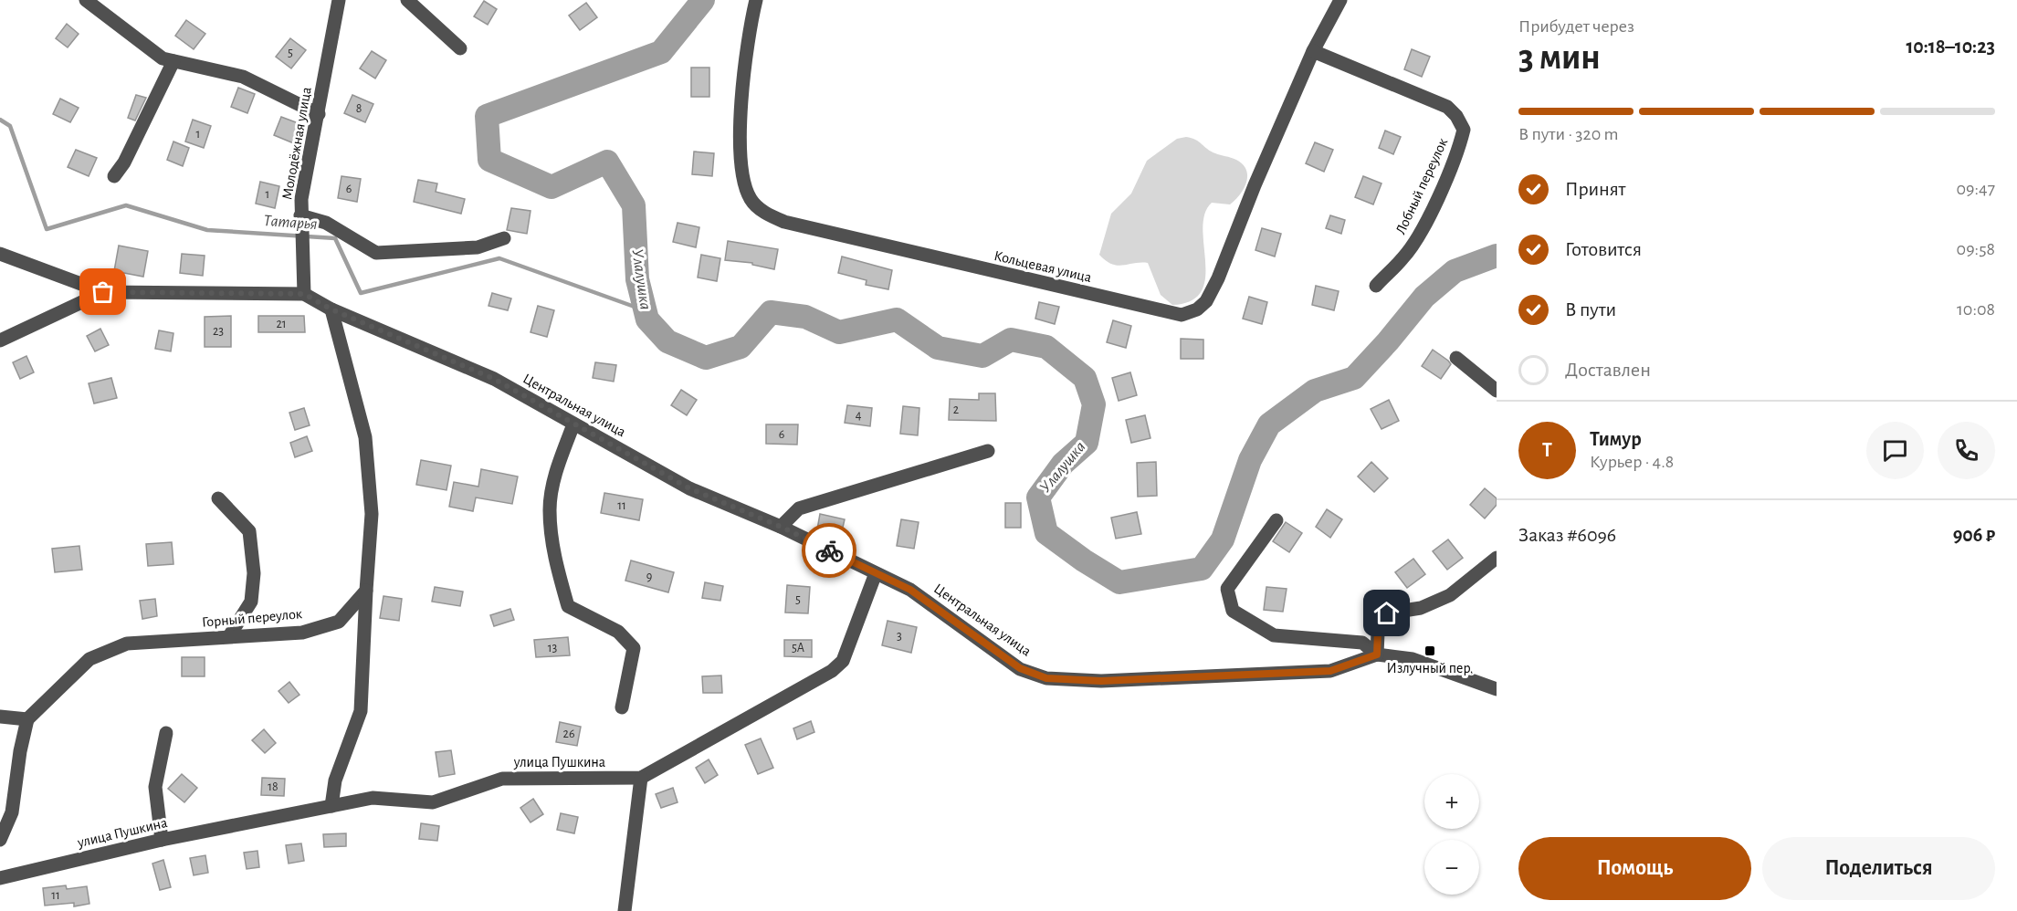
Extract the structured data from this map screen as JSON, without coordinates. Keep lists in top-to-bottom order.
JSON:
{
  "streets": {
    "street": [
      "Молодёжная улица",
      "Лобный переулок",
      "Кольцевая улица",
      "Центральная улица",
      "Горный переулок",
      "улица Пушкина"
    ]
  },
  "crossings": [
    ["Молодёжная улица", "Центральная улица"],
    ["Лобный переулок", "Кольцевая улица"],
    ["Центральная улица", "улица Пушкина"]
  ],
  "water": ["Татарья", "Улалушка"],
  "places": {
    "transit": ["Излучный пер."]
  },
  "house_numbers": [
    "5",
    "8",
    "1",
    "6",
    "1",
    "21",
    "23",
    "2",
    "4",
    "6",
    "11",
    "9",
    "5",
    "3",
    "13",
    "5А",
    "26",
    "18",
    "11"
  ],
  "page": {
    "heading": ["3 мин", "Прибудет через", "10:18–10:23"],
    "panel": [
      "Тимур",
      "Курьер · 4.8",
      "Заказ #6096",
      "906 ₽"
    ],
    "bar": "В пути · 320 m",
    "list": [
      ["Принят", "09:47"],
      ["Готовится", "09:58"],
      ["В пути", "10:08"],
      "Доставлен"
    ],
    "round": "Т",
    "map_buttons": ["+", "−"],
    "buttons": ["Помощь", "Поделиться"]
  }
}
